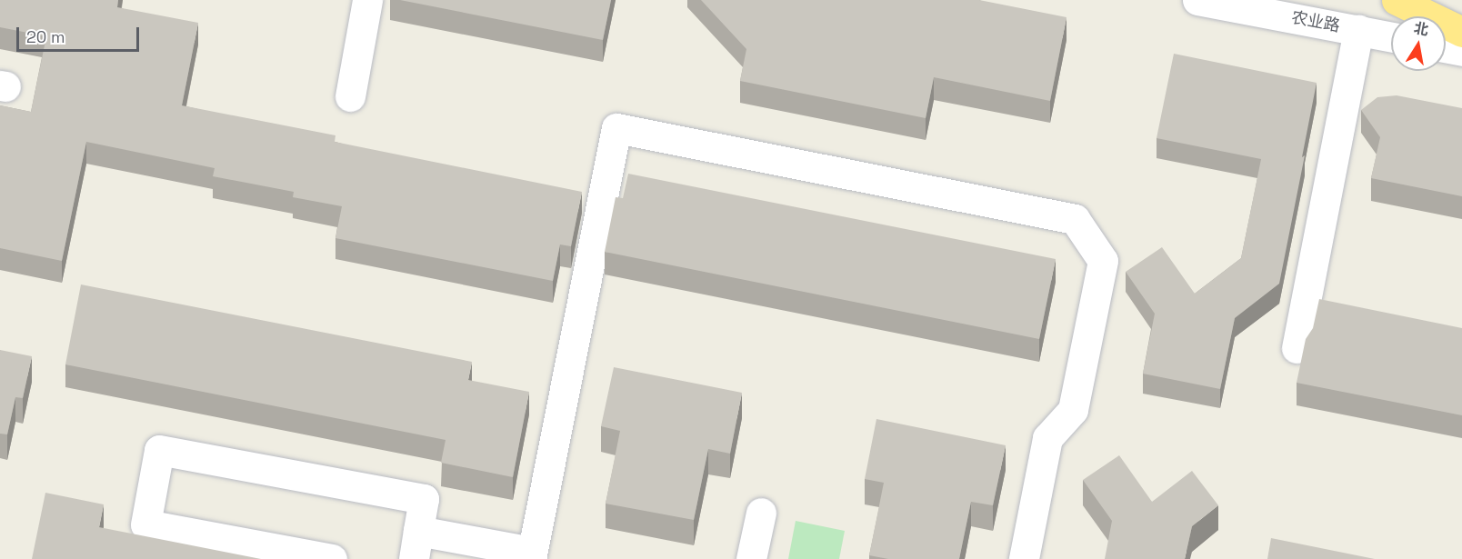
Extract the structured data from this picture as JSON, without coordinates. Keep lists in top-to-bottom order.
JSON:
{
  "streets": {
    "street": ["农业路"]
  },
  "scale_bar": "20 m",
  "north": "top"
}
